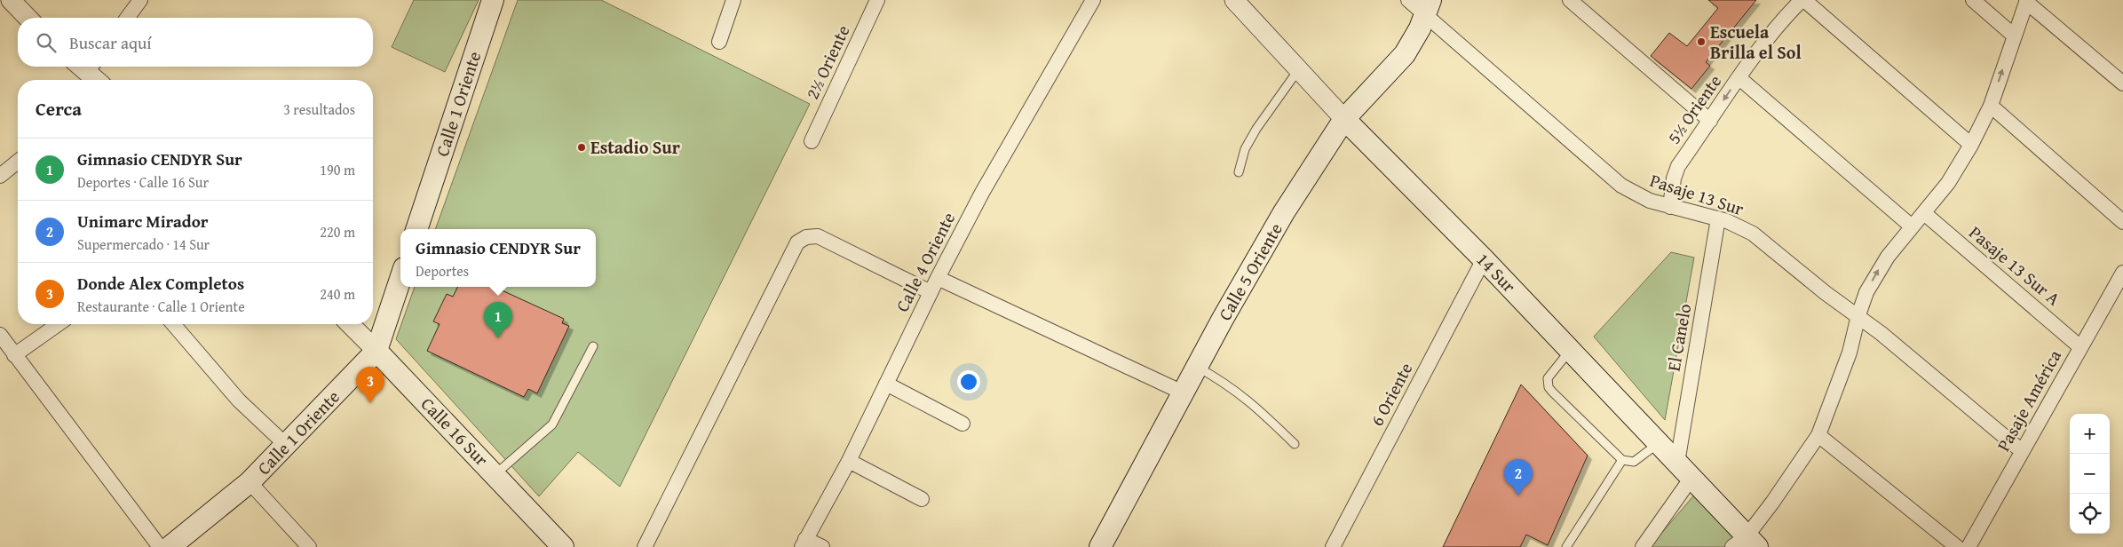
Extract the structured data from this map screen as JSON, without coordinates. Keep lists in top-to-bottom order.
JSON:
{
  "streets": {
    "main road": [
      "Calle 1 Oriente",
      "Calle 5 Oriente",
      "14 Sur",
      "Calle 16 Sur"
    ],
    "street": [
      "2½ Oriente",
      "5½ Oriente",
      "Pasaje 13 Sur",
      "Calle 4 Oriente",
      "Pasaje 13 Sur A",
      "El Canelo",
      "6 Oriente",
      "Pasaje América"
    ]
  },
  "crossings": [
    ["Calle 1 Oriente", "Calle 16 Sur"],
    ["5½ Oriente", "Pasaje 13 Sur"],
    ["Pasaje 13 Sur", "Calle 5 Oriente"],
    ["Pasaje 13 Sur", "El Canelo"],
    ["Pasaje 13 Sur", "Pasaje América"],
    ["Pasaje 13 Sur A", "Pasaje América"],
    ["Calle 5 Oriente", "14 Sur"],
    ["14 Sur", "El Canelo"],
    ["14 Sur", "6 Oriente"]
  ],
  "places": ["Escuela Brilla el Sol", "Estadio Sur"],
  "page": {
    "search": "Buscar aquí",
    "heading": ["Cerca", "3 resultados"],
    "list": [
      {
        "mark": "1",
        "name": "Gimnasio CENDYR Sur",
        "note": "Deportes · Calle 16 Sur",
        "value": "190 m"
      },
      {
        "mark": "2",
        "name": "Unimarc Mirador",
        "note": "Supermercado · 14 Sur",
        "value": "220 m"
      },
      {
        "mark": "3",
        "name": "Donde Alex Completos",
        "note": "Restaurante · Calle 1 Oriente",
        "value": "240 m"
      }
    ],
    "popup": ["Gimnasio CENDYR Sur", "Deportes"],
    "pins": ["1", "3", "2"],
    "map_buttons": ["+", "−"]
  }
}
